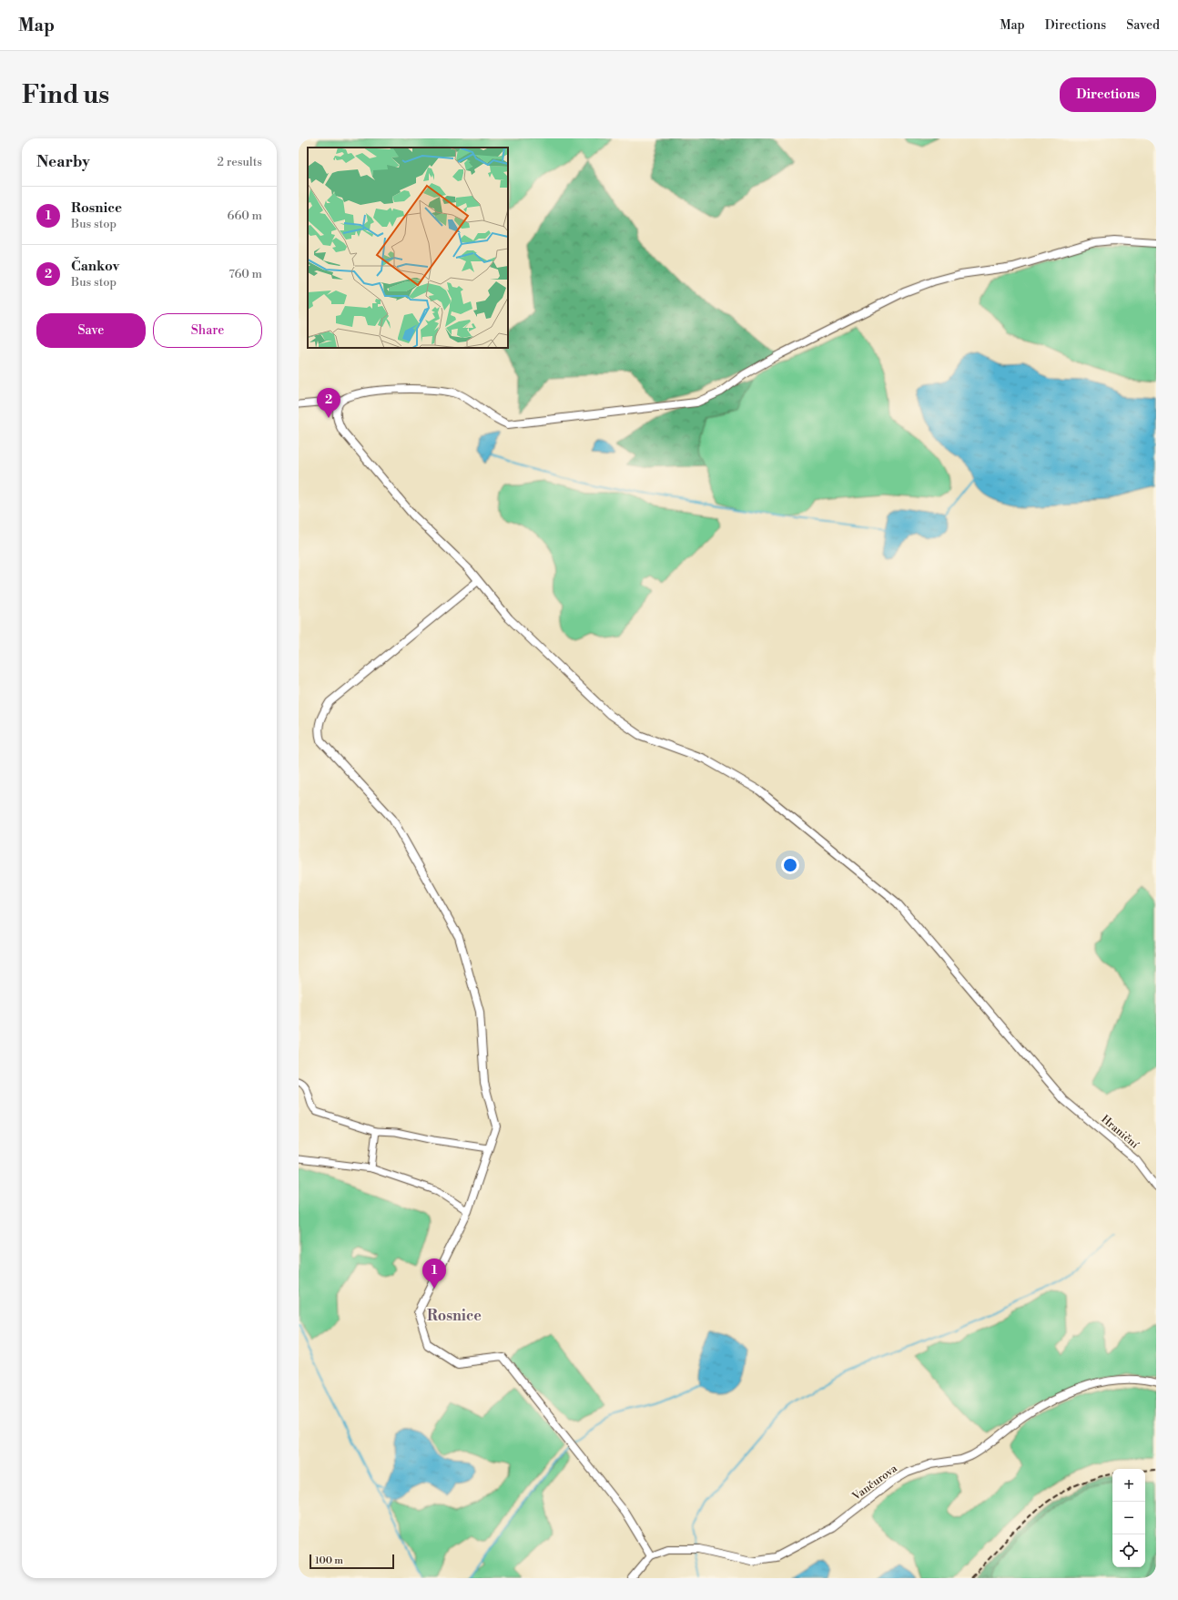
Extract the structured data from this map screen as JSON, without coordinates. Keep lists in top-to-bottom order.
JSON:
{
  "streets": {
    "street": ["Hraniční", "Vančurova"]
  },
  "districts": ["Rosnice"],
  "scale_bar": "100 m",
  "page": {
    "header": "Map",
    "nav": ["Map", "Directions", "Saved"],
    "buttons": [
      "Directions",
      ["Save", "Share"]
    ],
    "title": "Find us",
    "heading": ["Nearby", "2 results"],
    "list": [
      {
        "mark": "1",
        "name": "Rosnice",
        "note": "Bus stop",
        "value": "660 m"
      },
      {
        "mark": "2",
        "name": "Čankov",
        "note": "Bus stop",
        "value": "760 m"
      }
    ],
    "pins": ["2", "1"],
    "map_buttons": ["+", "−"],
    "scale": "100 m"
  }
}
